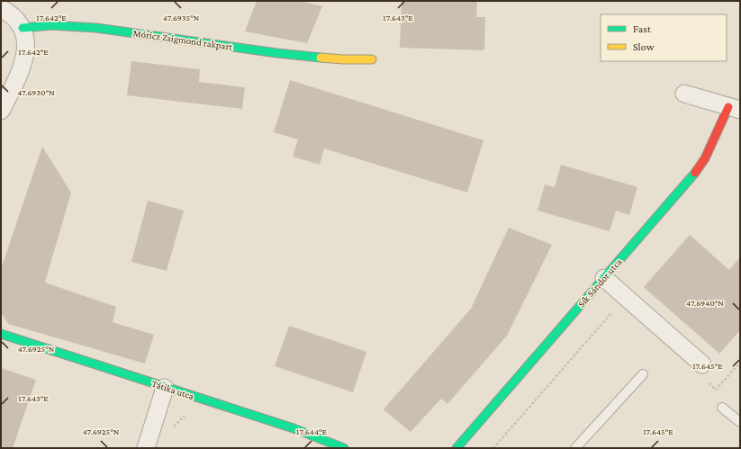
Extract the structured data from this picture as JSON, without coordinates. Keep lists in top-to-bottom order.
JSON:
{
  "streets": {
    "street": ["Móricz Zsigmond rakpart", "Sík Sándor utca", "Tátika utca"]
  },
  "legend": ["Fast", "Slow"],
  "coordinates": [
    "17.642°E",
    "47.6935°N",
    "17.643°E",
    "47.6930°N",
    "47.6940°N",
    "47.6925°N",
    "17.645°E",
    "17.644°E"
  ]
}
